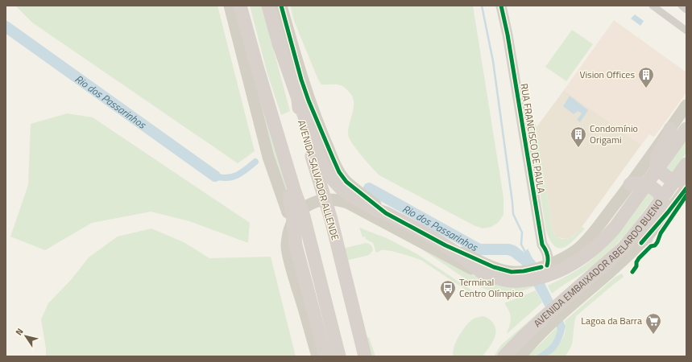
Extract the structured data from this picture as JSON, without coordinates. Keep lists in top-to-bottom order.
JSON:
{
  "streets": {
    "highway": ["AVENIDA SALVADOR ALLENDE", "AVENIDA EMBAIXADOR ABELARDO BUENO"],
    "street": ["RUA FRANCISCO DE PAULA"]
  },
  "crossings": [
    ["RUA FRANCISCO DE PAULA", "AVENIDA EMBAIXADOR ABELARDO BUENO"],
    ["AVENIDA SALVADOR ALLENDE", "AVENIDA EMBAIXADOR ABELARDO BUENO"]
  ],
  "water": ["Rio dos Passarinhos"],
  "places": {
    "building": ["Vision Offices", "Condomínio Origami"],
    "bus stop": ["Terminal Centro Olímpico"],
    "supermarket": ["Lagoa da Barra"]
  },
  "north": "top left"
}
